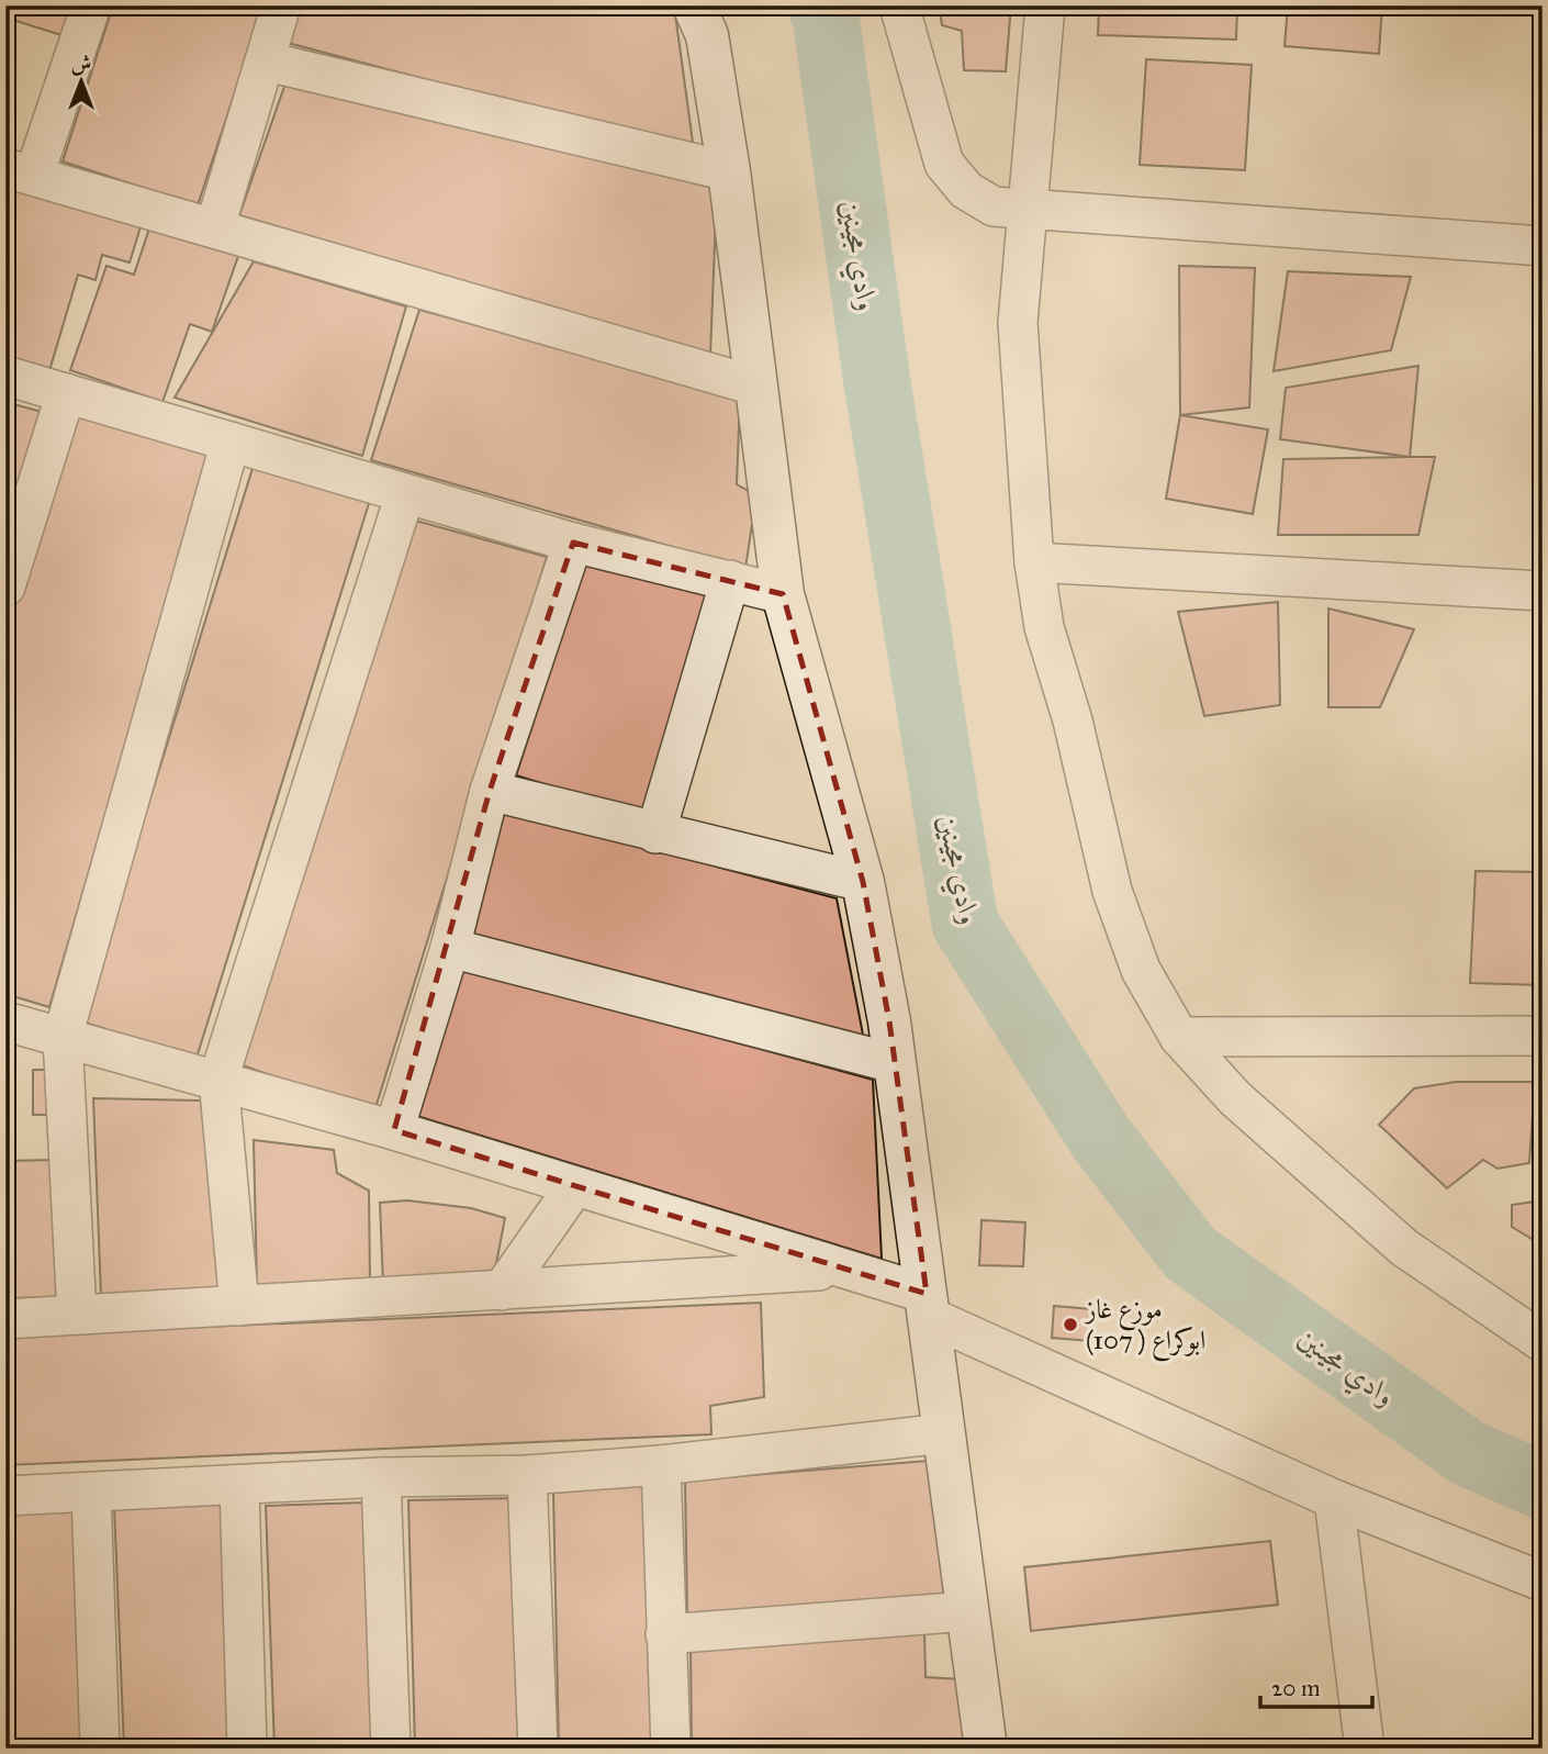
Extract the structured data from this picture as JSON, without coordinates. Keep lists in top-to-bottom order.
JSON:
{
  "water": ["وادي مجينين"],
  "places": ["موزع غاز ابوكراع ( 107)"],
  "scale_bar": "20 m",
  "north": "top"
}
